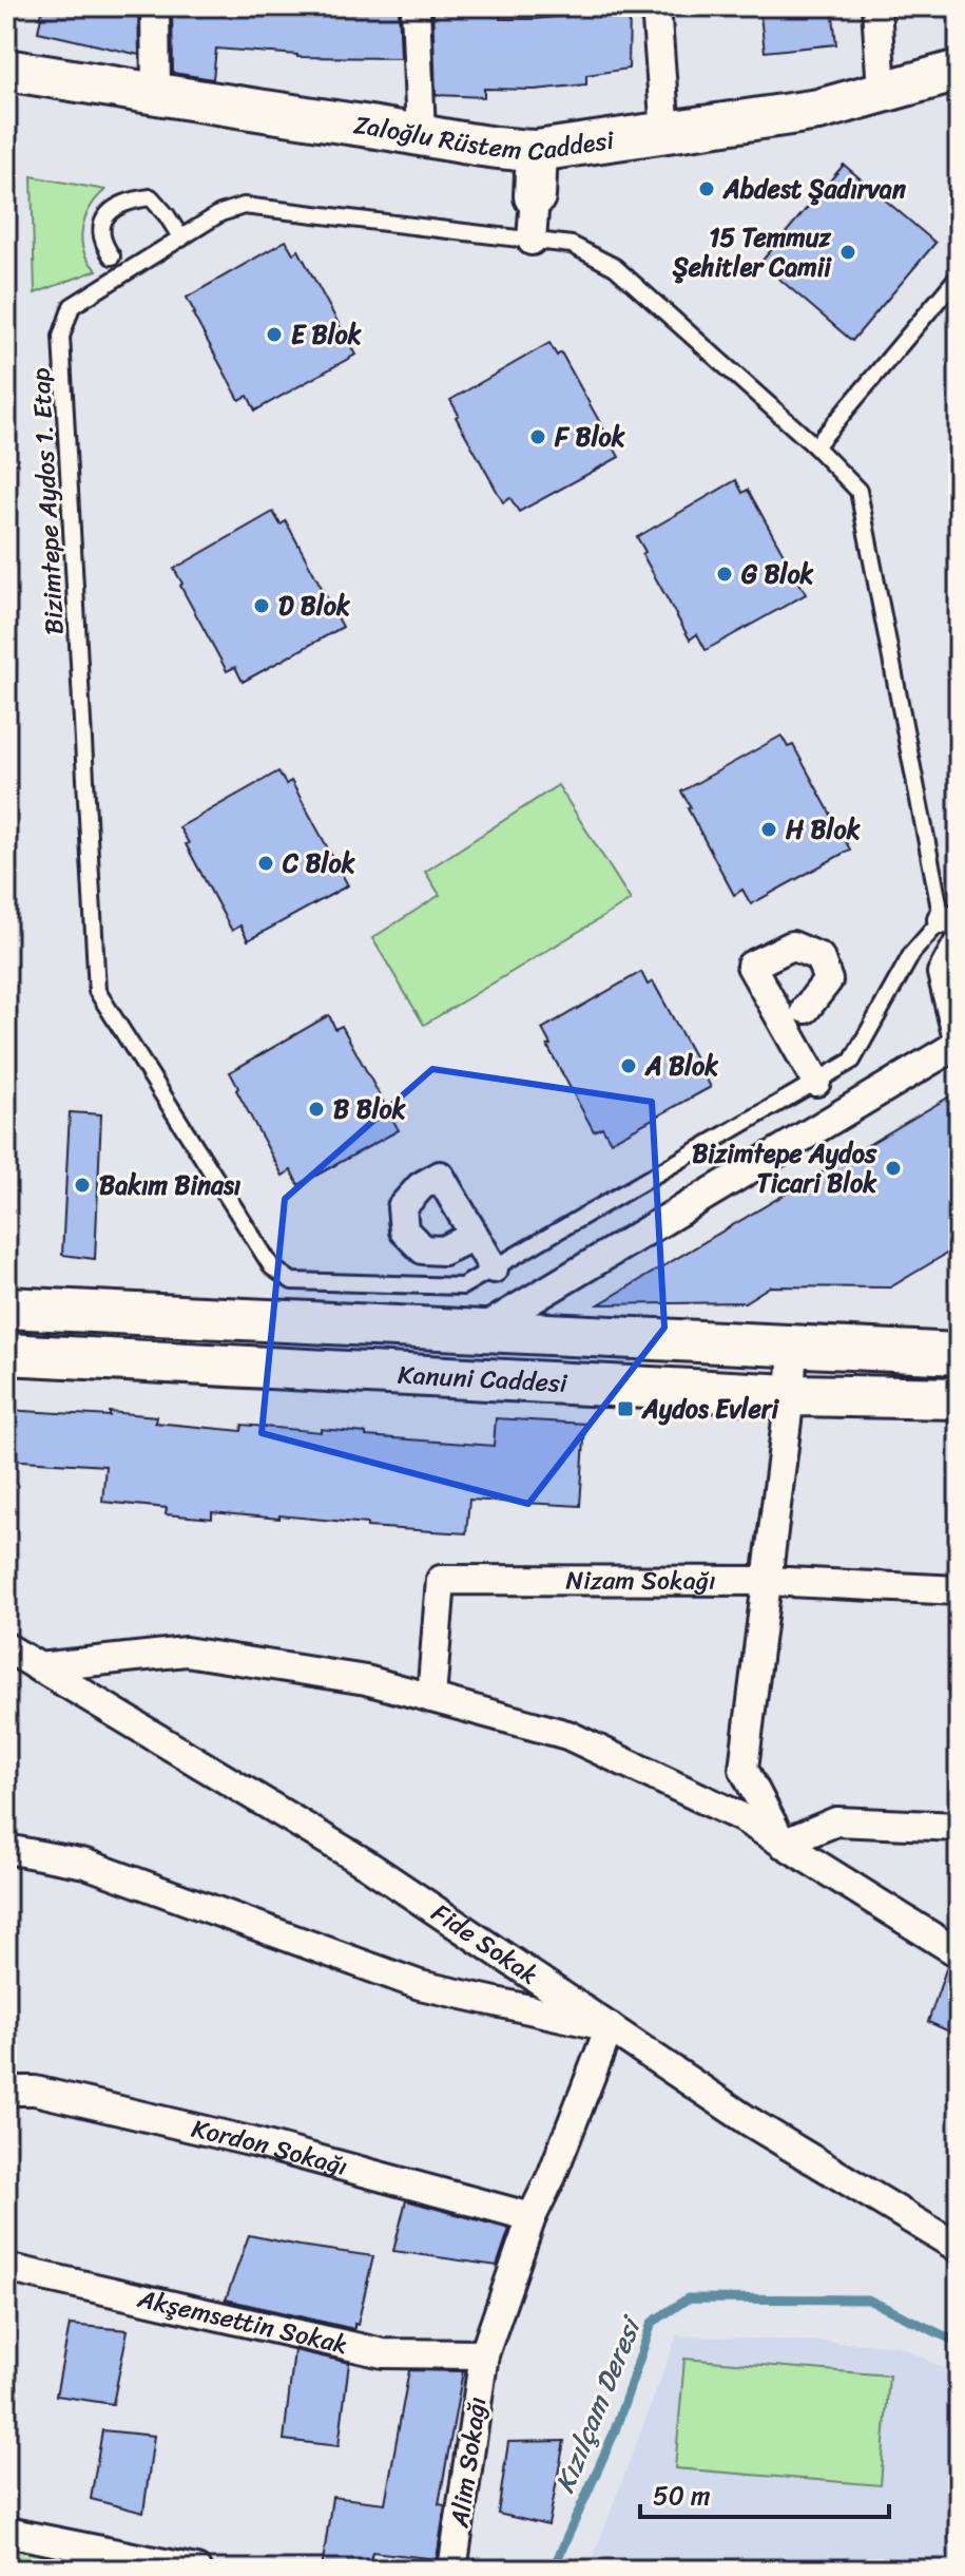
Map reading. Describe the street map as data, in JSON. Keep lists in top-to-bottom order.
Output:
{
  "streets": {
    "street": [
      "Zaloğlu Rüstem Caddesi",
      "Kanuni Caddesi",
      "Nizam Sokağı",
      "Fide Sokak",
      "Kordon Sokağı",
      "Akşemsettin Sokak",
      "Alim Sokağı"
    ],
    "lane": ["Bizimtepe Aydos 1. Etap"]
  },
  "crossings": [
    ["Fide Sokak", "Alim Sokağı"],
    ["Kordon Sokağı", "Alim Sokağı"],
    ["Akşemsettin Sokak", "Alim Sokağı"]
  ],
  "water": ["Kızılçam Deresi"],
  "places": {
    "other": [
      "Abdest Şadırvan",
      "15 Temmuz Şehitler Camii",
      "E Blok",
      "F Blok",
      "G Blok",
      "D Blok",
      "H Blok",
      "C Blok",
      "A Blok",
      "B Blok",
      "Bizimtepe Aydos Ticari Blok",
      "Bakım Binası"
    ],
    "transit": ["Aydos Evleri"]
  },
  "scale_bar": "50 m"
}
